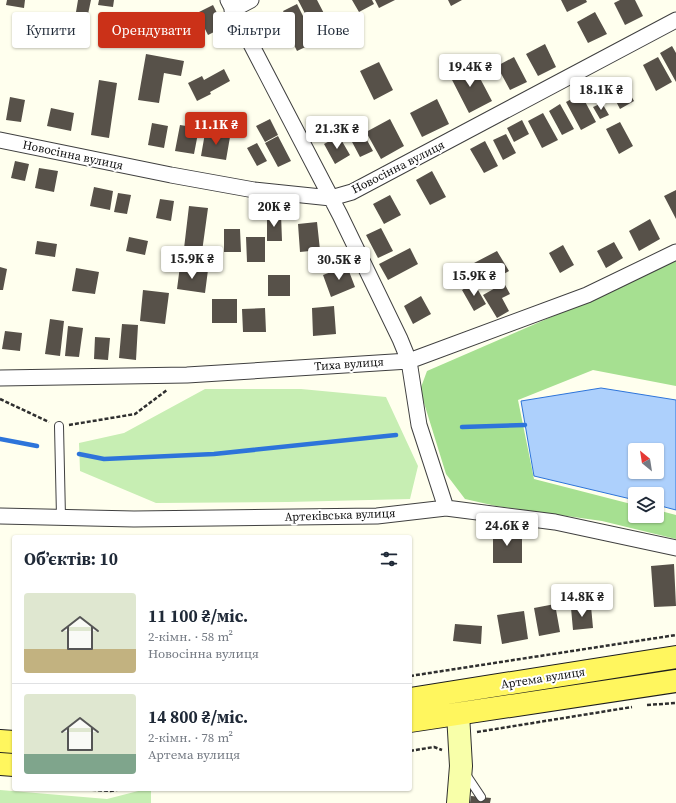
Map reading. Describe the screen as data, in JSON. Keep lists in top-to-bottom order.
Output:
{
  "streets": {
    "main road": ["Артема вулиця"],
    "street": ["Новосінна вулиця", "Тиха вулиця", "Артеківська вулиця"]
  },
  "north": "top left",
  "page": {
    "chip": [
      "Купити",
      "Орендувати",
      "Фільтри",
      "Нове"
    ],
    "price": [
      "19.4K ₴",
      "18.1K ₴",
      "11.1K ₴",
      "21.3K ₴",
      "20K ₴",
      "15.9K ₴",
      "30.5K ₴",
      "15.9K ₴",
      "24.6K ₴",
      "14.8K ₴"
    ],
    "heading": "Об’єктів: 10",
    "list": [
      {
        "name": "11 100 ₴/міс.",
        "note": "2-кімн. · 58 m² · Новосінна вулиця"
      },
      {
        "name": "14 800 ₴/міс.",
        "note": "2-кімн. · 78 m² · Артема вулиця"
      }
    ]
  }
}
